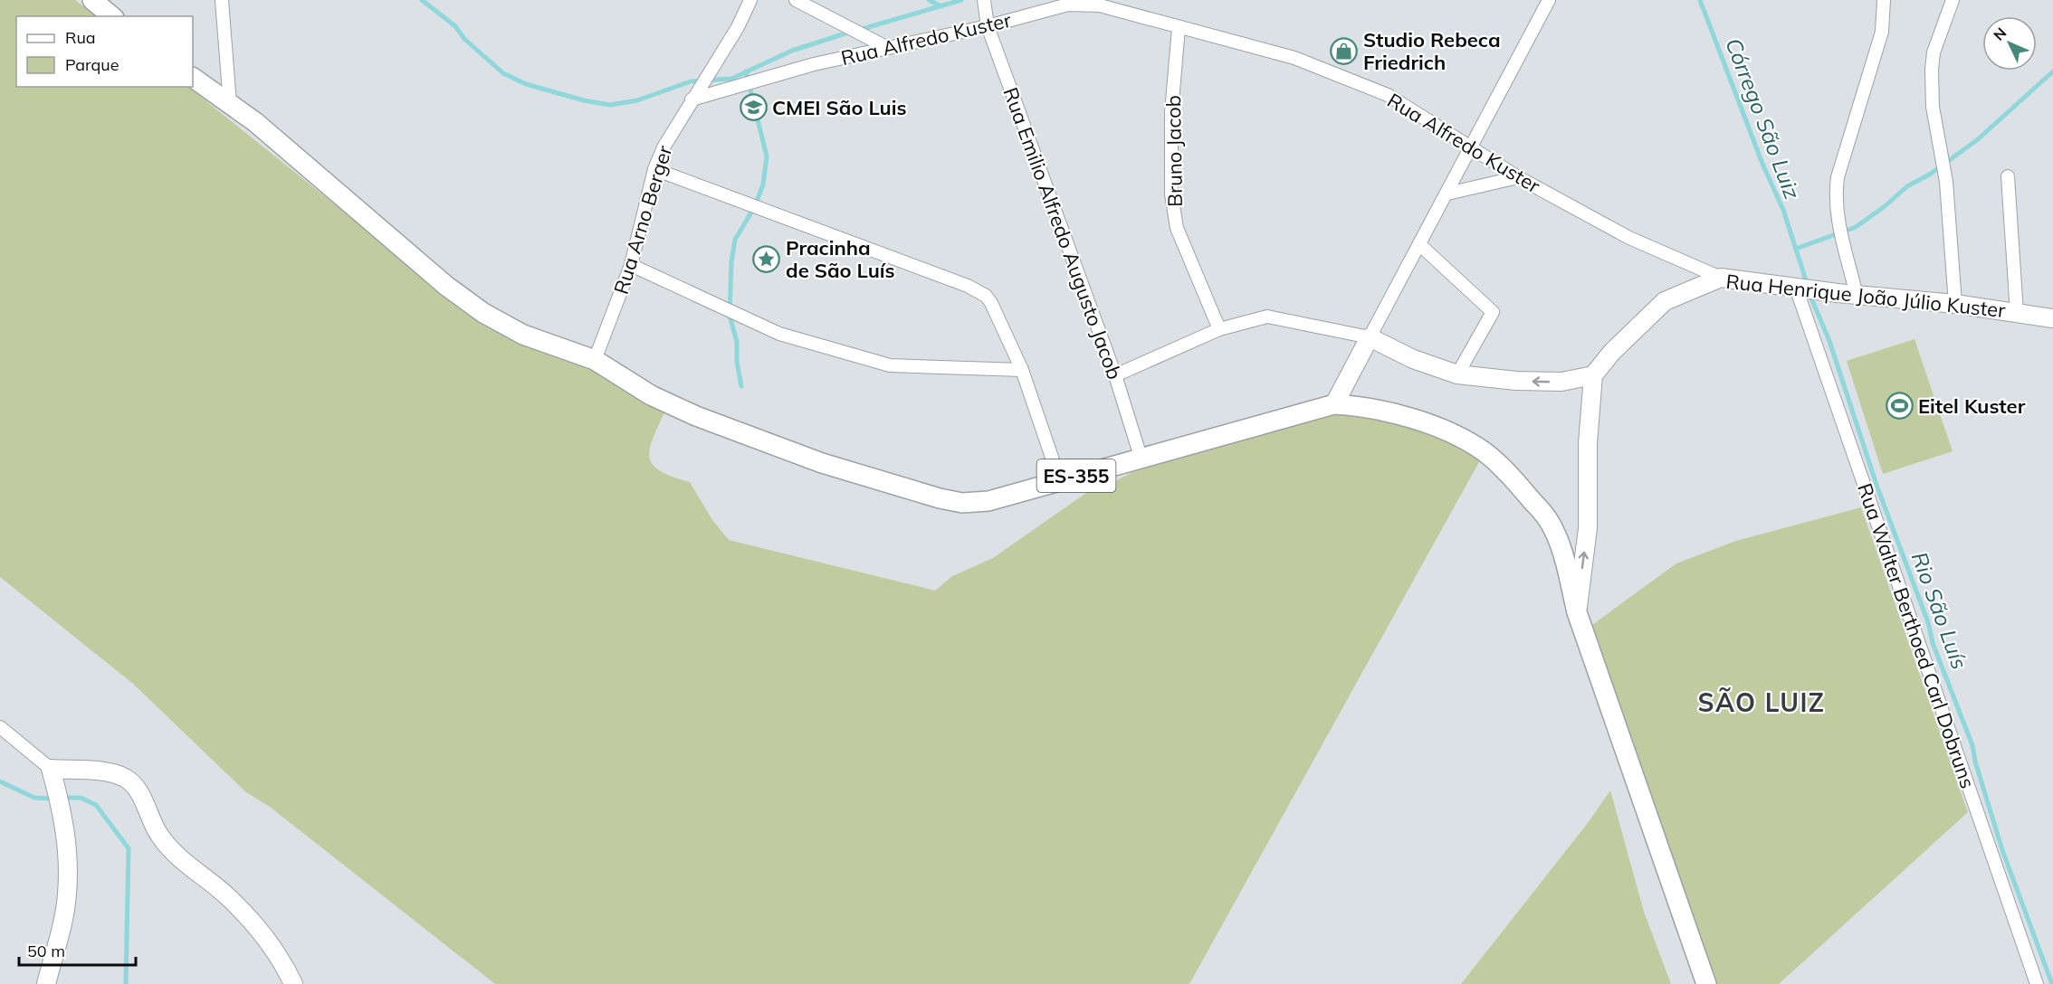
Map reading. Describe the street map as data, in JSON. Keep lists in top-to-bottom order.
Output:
{
  "streets": {
    "main road": ["ES-355"],
    "street": [
      "Rua Alfredo Kuster",
      "Bruno Jacob",
      "Rua Arno Berger",
      "Rua Emilio Alfredo Augusto Jacob",
      "Rua Henrique João Júlio Kuster",
      "Rua Walter Berthoed Carl Dobruns"
    ]
  },
  "crossings": [
    ["Rua Alfredo Kuster", "Bruno Jacob"],
    ["Rua Alfredo Kuster", "Rua Arno Berger"],
    ["Rua Alfredo Kuster", "Rua Emilio Alfredo Augusto Jacob"],
    ["Rua Alfredo Kuster", "Rua Henrique João Júlio Kuster"],
    ["Rua Arno Berger", "ES-355"],
    ["Rua Emilio Alfredo Augusto Jacob", "ES-355"],
    ["Rua Henrique João Júlio Kuster", "Rua Walter Berthoed Carl Dobruns"]
  ],
  "districts": ["SÃO LUIZ"],
  "water": ["Córrego São Luiz", "Rio São Luís"],
  "places": {
    "shop": ["Studio Rebeca Friedrich"],
    "school or university": ["CMEI São Luis"],
    "place": ["Pracinha de São Luís"],
    "sports": ["Eitel Kuster"]
  },
  "legend": ["Rua", "Parque"],
  "scale_bar": "50 m",
  "north": "top left"
}
